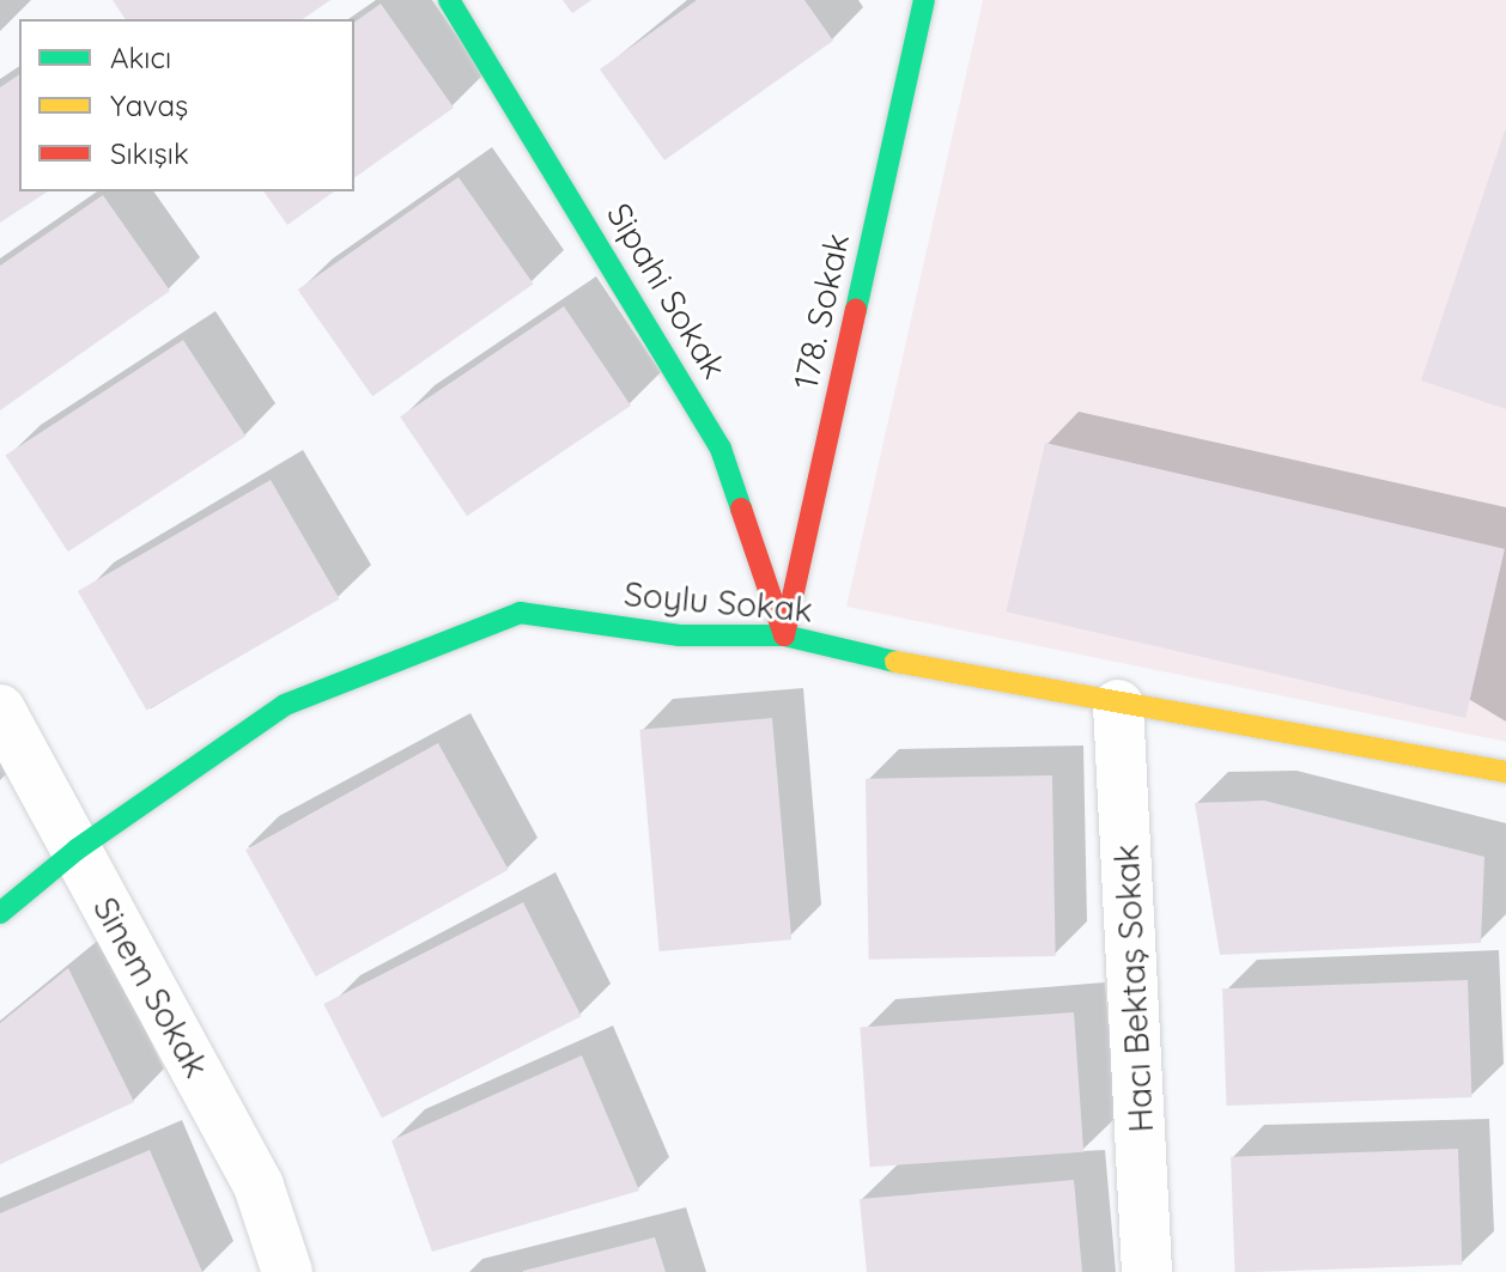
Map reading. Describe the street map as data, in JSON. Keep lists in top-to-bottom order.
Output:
{
  "streets": {
    "street": [
      "Sipahi Sokak",
      "178. Sokak",
      "Soylu Sokak",
      "Sinem Sokak",
      "Hacı Bektaş Sokak"
    ]
  },
  "crossings": [
    ["Sipahi Sokak", "178. Sokak"],
    ["Sipahi Sokak", "Soylu Sokak"],
    ["178. Sokak", "Soylu Sokak"],
    ["Soylu Sokak", "Sinem Sokak"],
    ["Soylu Sokak", "Hacı Bektaş Sokak"]
  ],
  "legend": ["Akıcı", "Yavaş", "Sıkışık"]
}
